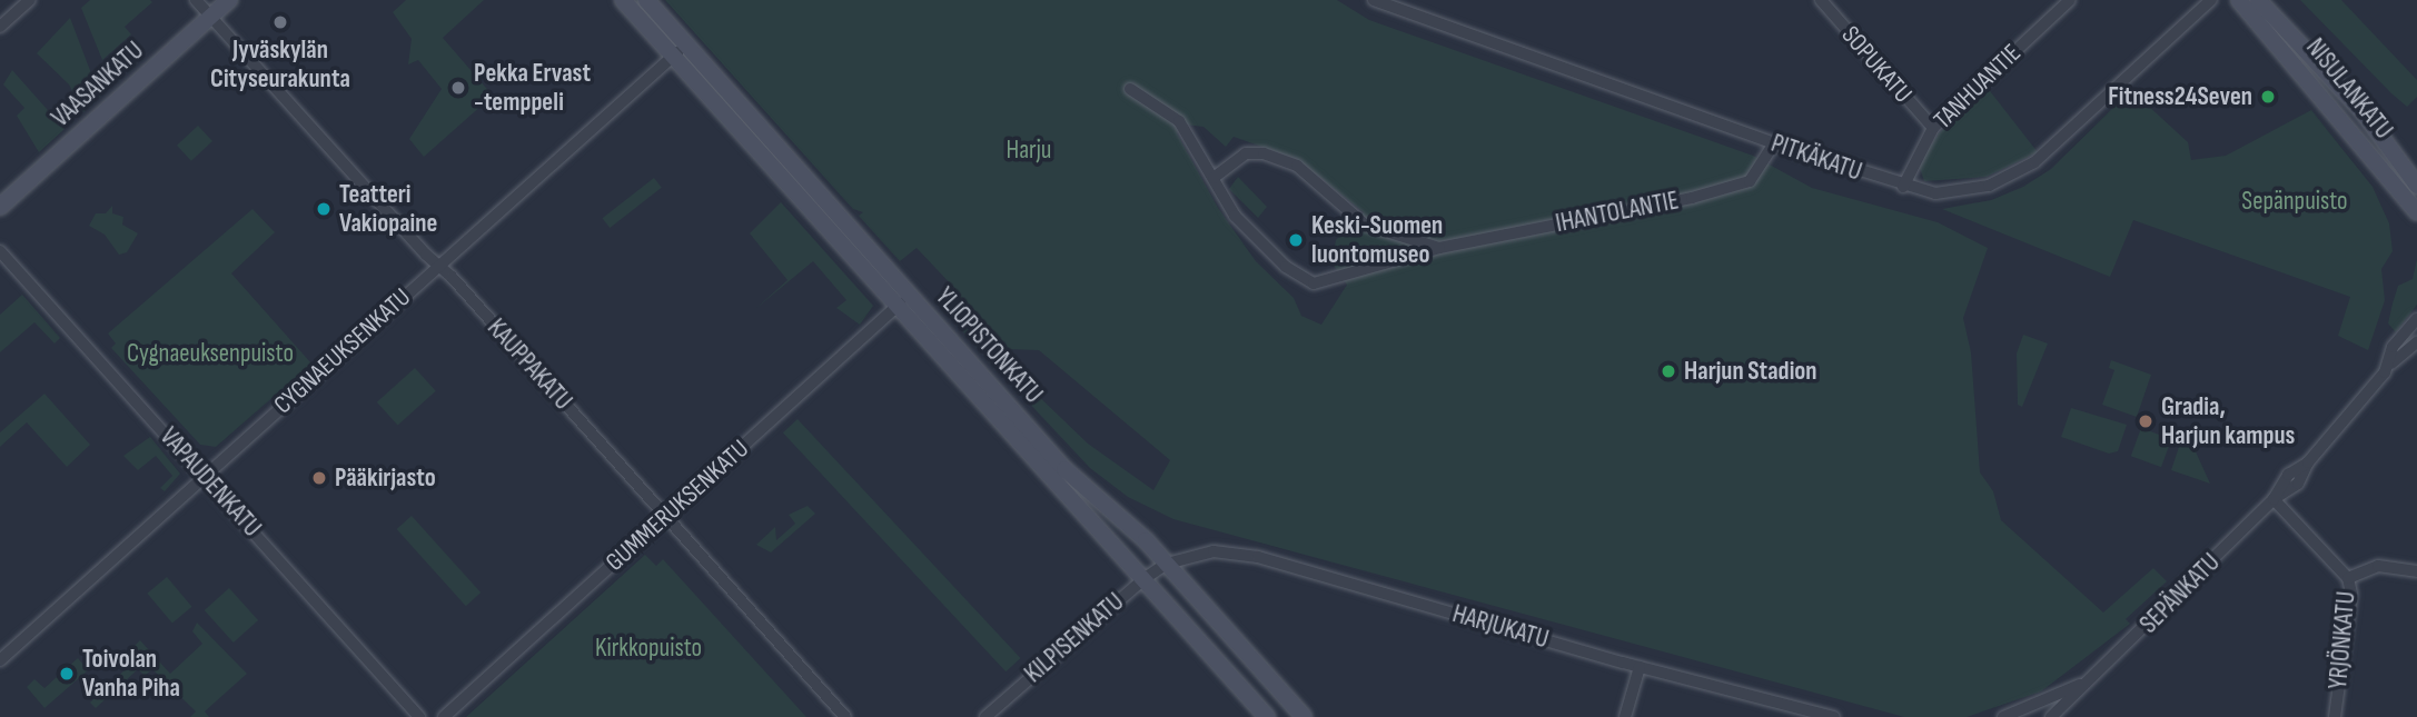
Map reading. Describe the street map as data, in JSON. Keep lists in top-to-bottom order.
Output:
{
  "streets": {
    "main road": ["VAASANKATU", "NISULANKATU", "YLIOPISTONKATU"],
    "street": [
      "SOPUKATU",
      "TANHUANTIE",
      "PITKÄKATU",
      "IHANTOLANTIE",
      "CYGNAEUKSENKATU",
      "KAUPPAKATU",
      "VAPAUDENKATU",
      "GUMMERUKSENKATU",
      "SEPÄNKATU",
      "HARJUKATU",
      "KILPISENKATU",
      "YRJÖNKATU"
    ]
  },
  "crossings": [
    ["SOPUKATU", "TANHUANTIE"],
    ["VAASANKATU", "KAUPPAKATU"],
    ["TANHUANTIE", "PITKÄKATU"],
    ["PITKÄKATU", "IHANTOLANTIE"],
    ["YLIOPISTONKATU", "CYGNAEUKSENKATU"],
    ["YLIOPISTONKATU", "GUMMERUKSENKATU"],
    ["YLIOPISTONKATU", "HARJUKATU"],
    ["YLIOPISTONKATU", "KILPISENKATU"],
    ["CYGNAEUKSENKATU", "KAUPPAKATU"],
    ["CYGNAEUKSENKATU", "VAPAUDENKATU"],
    ["KAUPPAKATU", "GUMMERUKSENKATU"],
    ["SEPÄNKATU", "YRJÖNKATU"],
    ["HARJUKATU", "KILPISENKATU"]
  ],
  "parks": [
    "Harju",
    "Sepänpuisto",
    "Cygnaeuksenpuisto",
    "Kirkkopuisto"
  ],
  "places": [
    "Jyväskylän Cityseurakunta",
    "Pekka Ervast -temppeli",
    "Fitness24Seven",
    "Teatteri Vakiopaine",
    "Keski-Suomen luontomuseo",
    "Harjun Stadion",
    "Gradia, Harjun kampus",
    "Pääkirjasto",
    "Toivolan Vanha Piha"
  ]
}
